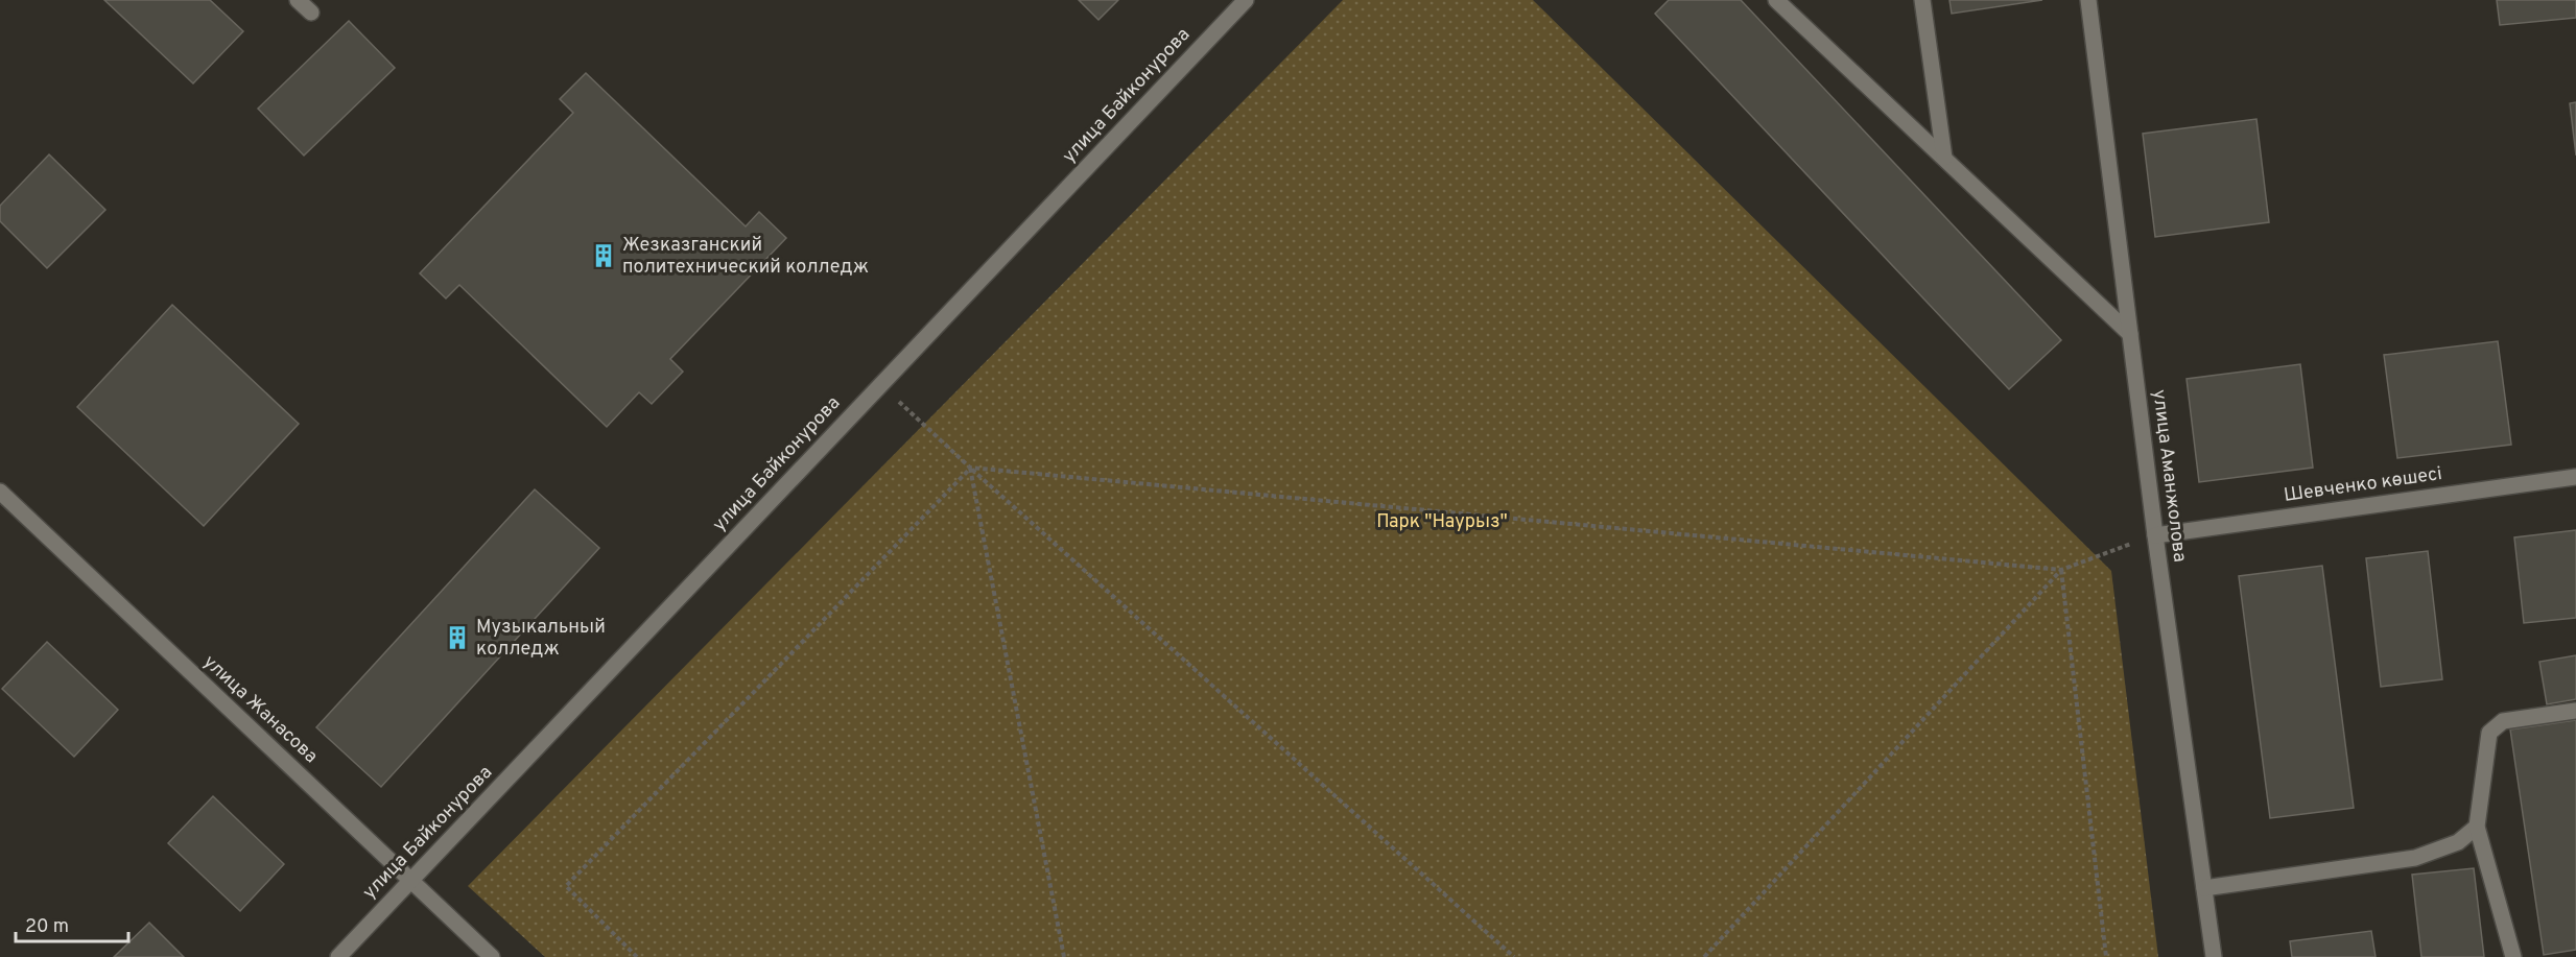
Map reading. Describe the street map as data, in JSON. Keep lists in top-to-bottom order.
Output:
{
  "streets": {
    "street": [
      "улица Байконурова",
      "улица Аманжолова",
      "Шевченко көшесі",
      "улица Жанасова"
    ]
  },
  "crossings": [
    ["улица Байконурова", "улица Жанасова"],
    ["улица Аманжолова", "Шевченко көшесі"]
  ],
  "parks": ["Парк \"Наурыз\""],
  "places": {
    "building": ["Жезказганский политехнический колледж", "Музыкальный колледж"]
  },
  "scale_bar": "20 m"
}
